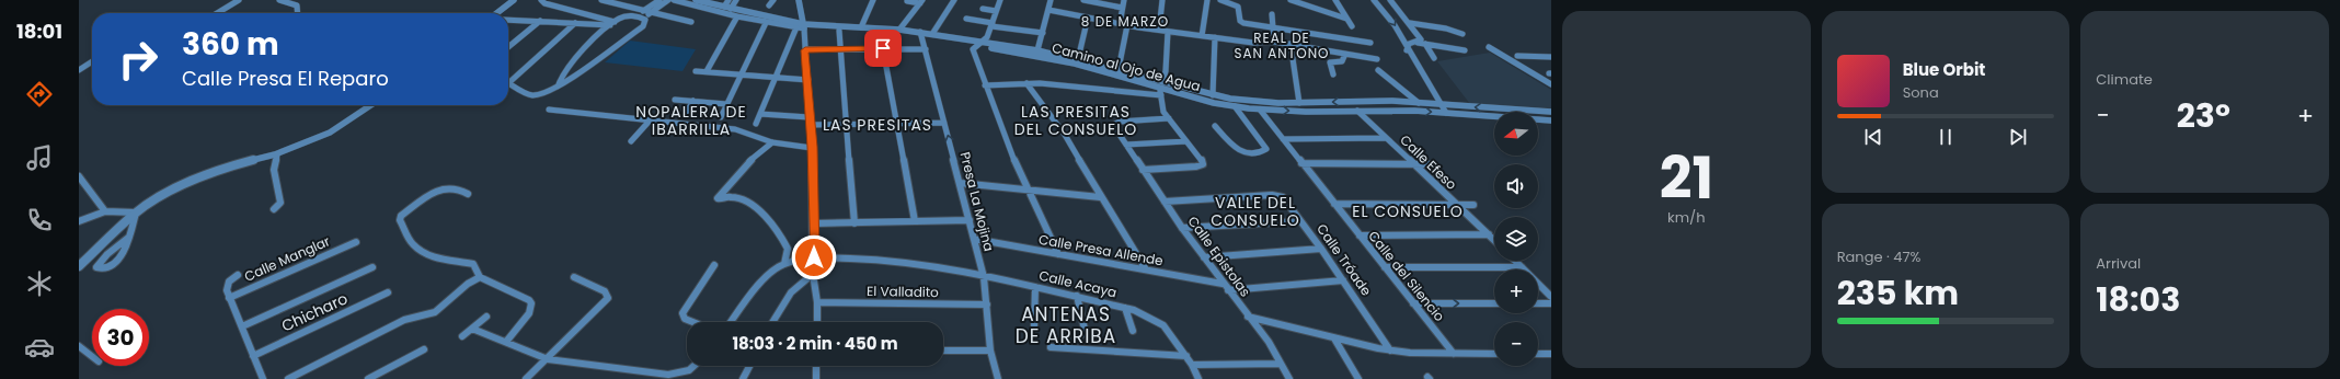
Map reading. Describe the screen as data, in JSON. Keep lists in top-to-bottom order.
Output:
{
  "streets": {
    "street": [
      "Camino al Ojo de Agua",
      "Calle Efeso",
      "Presa La Mojina",
      "Calle Presa Allende",
      "Calle Epistolas",
      "Calle Manglar",
      "Calle Tróade",
      "Calle del Silencio",
      "Calle Acaya",
      "El Valladito",
      "Chicharo"
    ]
  },
  "crossings": [
    ["Camino al Ojo de Agua", "Calle Efeso"],
    ["Camino al Ojo de Agua", "Presa La Mojina"],
    ["Camino al Ojo de Agua", "Calle del Silencio"],
    ["Presa La Mojina", "Calle Presa Allende"],
    ["Presa La Mojina", "Calle Acaya"],
    ["Presa La Mojina", "El Valladito"],
    ["Calle Presa Allende", "Calle Epistolas"],
    ["Calle Presa Allende", "Calle Tróade"],
    ["Calle Epistolas", "Calle Tróade"]
  ],
  "districts": [
    "8 DE MARZO",
    "REAL DE SAN ANTONO",
    "NOPALERA DE IBARRILLA",
    "LAS PRESITAS DEL CONSUELO",
    "LAS PRESITAS",
    "VALLE DEL CONSUELO",
    "EL CONSUELO",
    "ANTENAS DE ARRIBA"
  ],
  "north": "left",
  "page": {
    "tabs": "18:01",
    "tile": [
      ["21", "km/h"],
      "Climate",
      ["Range · 47%", "235 km"],
      ["Arrival", "18:03"]
    ],
    "turn": ["360 m", "Calle Presa El Reparo"],
    "song": ["Blue Orbit", "Sona"],
    "heat": ["−", "23°", "+"],
    "map_buttons": ["+", "−"],
    "limit": "30",
    "trip": "18:03 · 2 min · 450 m"
  }
}
